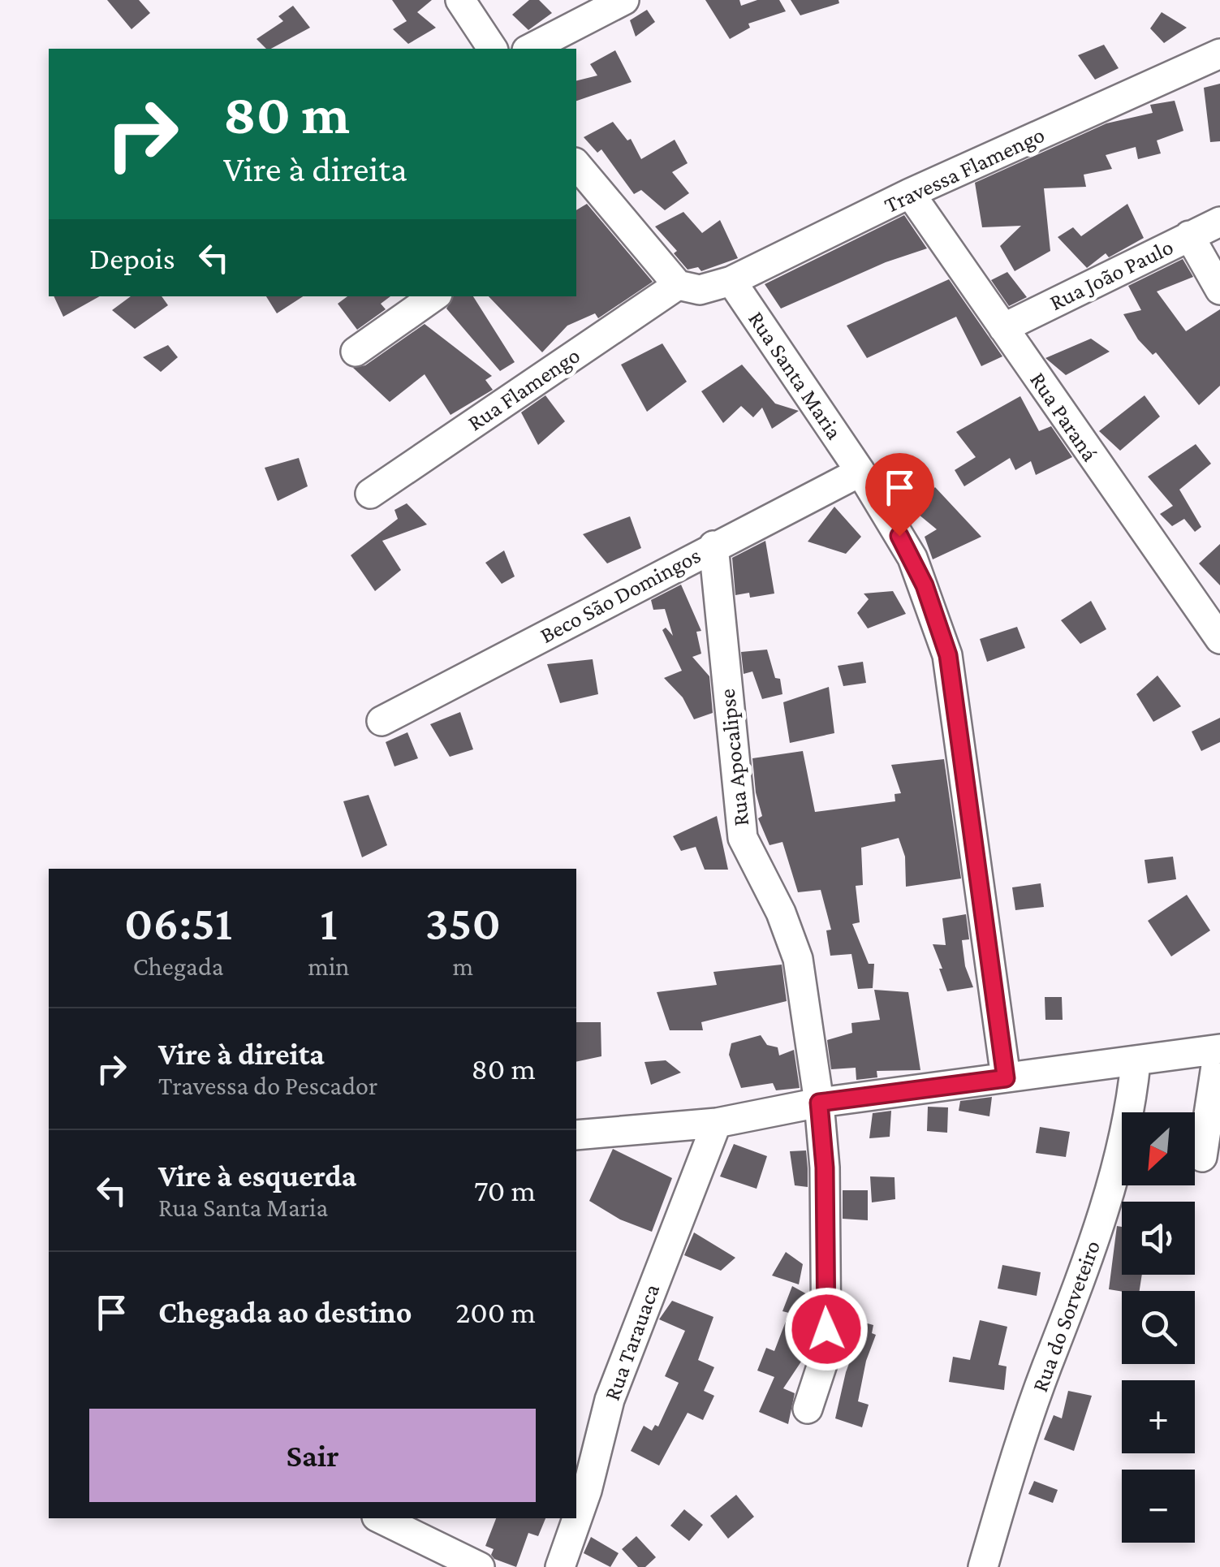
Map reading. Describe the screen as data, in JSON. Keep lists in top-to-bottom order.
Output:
{
  "streets": {
    "street": [
      "Travessa Flamengo",
      "Rua João Paulo",
      "Rua Santa Maria",
      "Rua Flamengo",
      "Rua Paraná",
      "Beco São Domingos",
      "Rua Apocalipse",
      "Rua do Sorveteiro",
      "Rua Tarauaca"
    ]
  },
  "crossings": [
    ["Travessa Flamengo", "Rua Santa Maria"],
    ["Travessa Flamengo", "Rua Paraná"],
    ["Rua João Paulo", "Rua Paraná"],
    ["Rua Santa Maria", "Beco São Domingos"],
    ["Beco São Domingos", "Rua Apocalipse"]
  ],
  "north": "bottom left",
  "page": {
    "turn": ["80 m", "Vire à direita"],
    "then": "Depois",
    "eta": [
      "06:51",
      "Chegada",
      "1",
      "min",
      "350",
      "m"
    ],
    "list": [
      {
        "name": "Vire à direita",
        "note": "Travessa do Pescador",
        "value": "80 m"
      },
      {
        "name": "Vire à esquerda",
        "note": "Rua Santa Maria",
        "value": "70 m"
      },
      {
        "name": "Chegada ao destino",
        "value": "200 m"
      }
    ],
    "map_buttons": ["+", "−"],
    "buttons": "Sair"
  }
}
